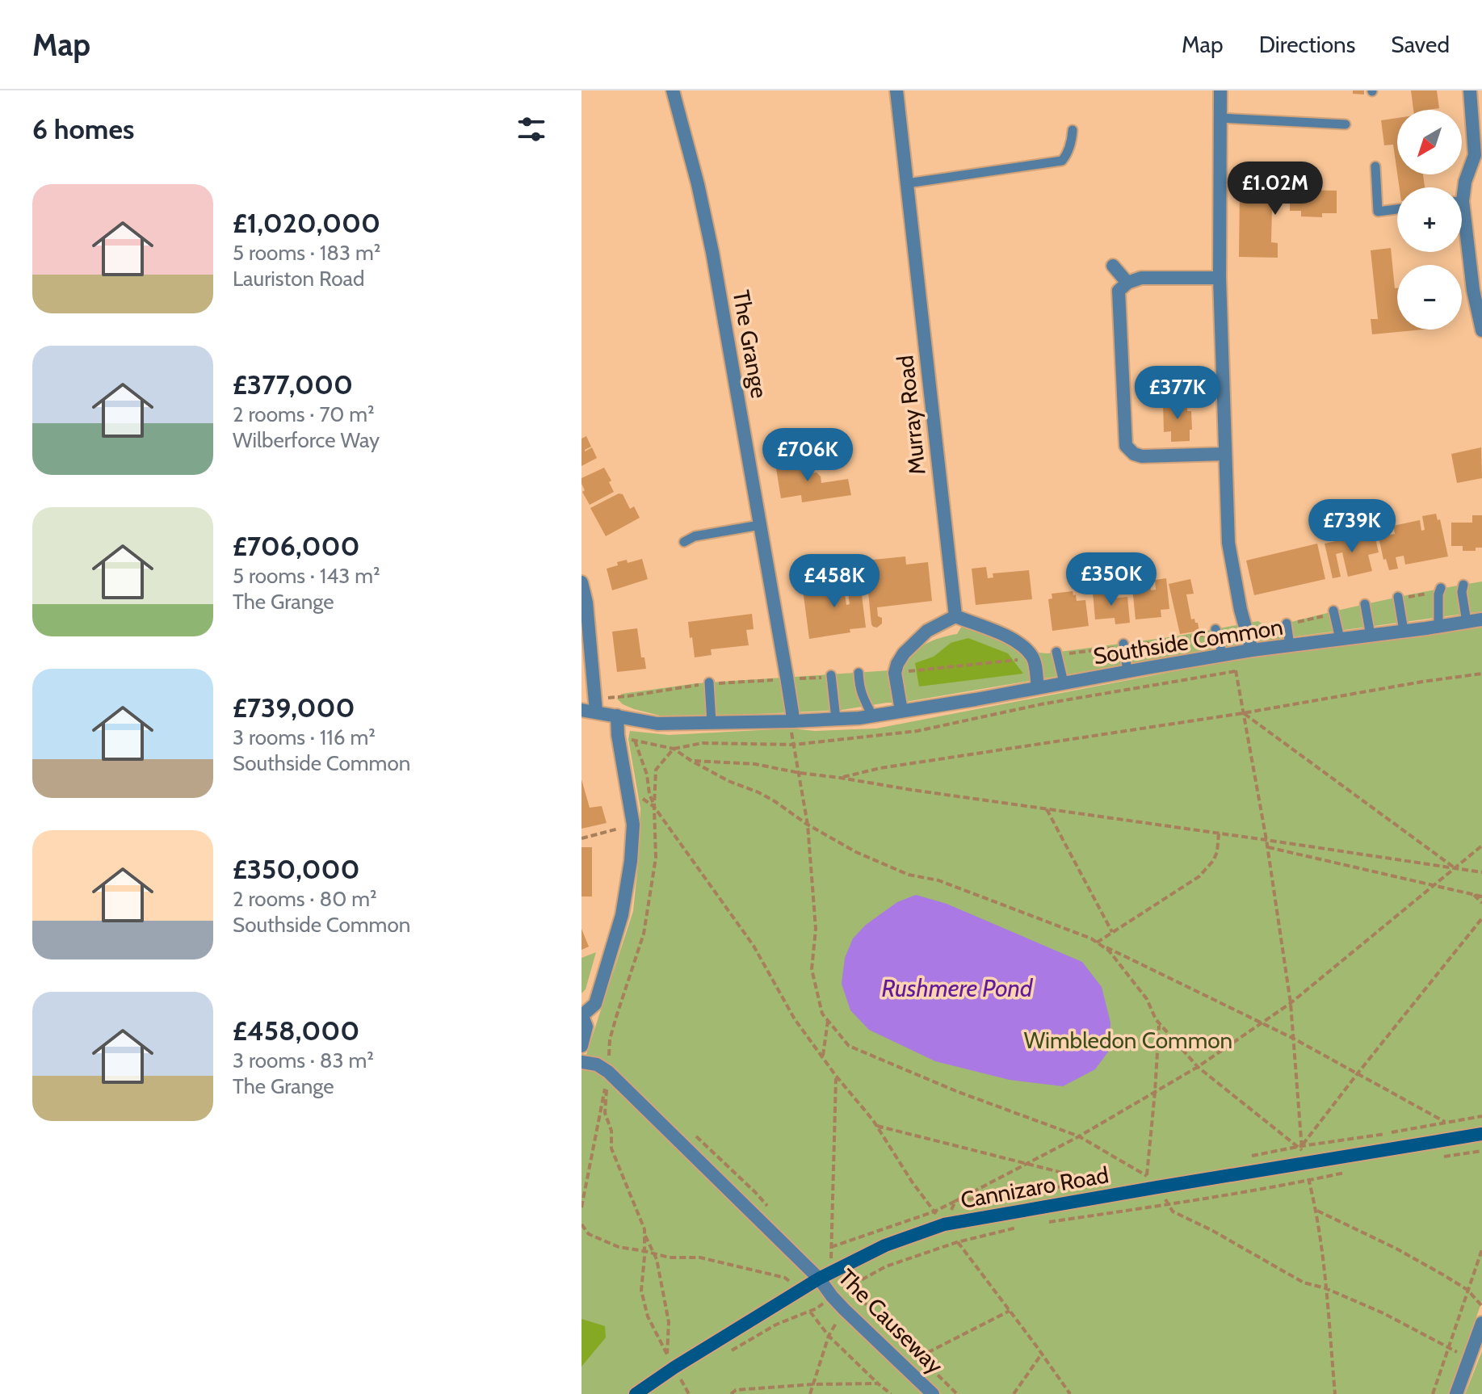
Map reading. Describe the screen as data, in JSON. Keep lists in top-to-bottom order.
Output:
{
  "streets": {
    "main road": ["Cannizaro Road"],
    "street": [
      "The Grange",
      "Murray Road",
      "Southside Common",
      "The Causeway"
    ]
  },
  "crossings": [
    ["The Grange", "Southside Common"],
    ["Cannizaro Road", "The Causeway"]
  ],
  "water": ["Rushmere Pond"],
  "parks": ["Wimbledon Common"],
  "north": "bottom left",
  "page": {
    "header": "Map",
    "nav": ["Map", "Directions", "Saved"],
    "heading": "6 homes",
    "map_buttons": ["+", "−"],
    "price": [
      "£1.02M",
      "£377K",
      "£706K",
      "£739K",
      "£350K",
      "£458K"
    ],
    "list": [
      {
        "name": "£1,020,000",
        "note": "5 rooms · 183 m² · Lauriston Road"
      },
      {
        "name": "£377,000",
        "note": "2 rooms · 70 m² · Wilberforce Way"
      },
      {
        "name": "£706,000",
        "note": "5 rooms · 143 m² · The Grange"
      },
      {
        "name": "£739,000",
        "note": "3 rooms · 116 m² · Southside Common"
      },
      {
        "name": "£350,000",
        "note": "2 rooms · 80 m² · Southside Common"
      },
      {
        "name": "£458,000",
        "note": "3 rooms · 83 m² · The Grange"
      }
    ]
  }
}
